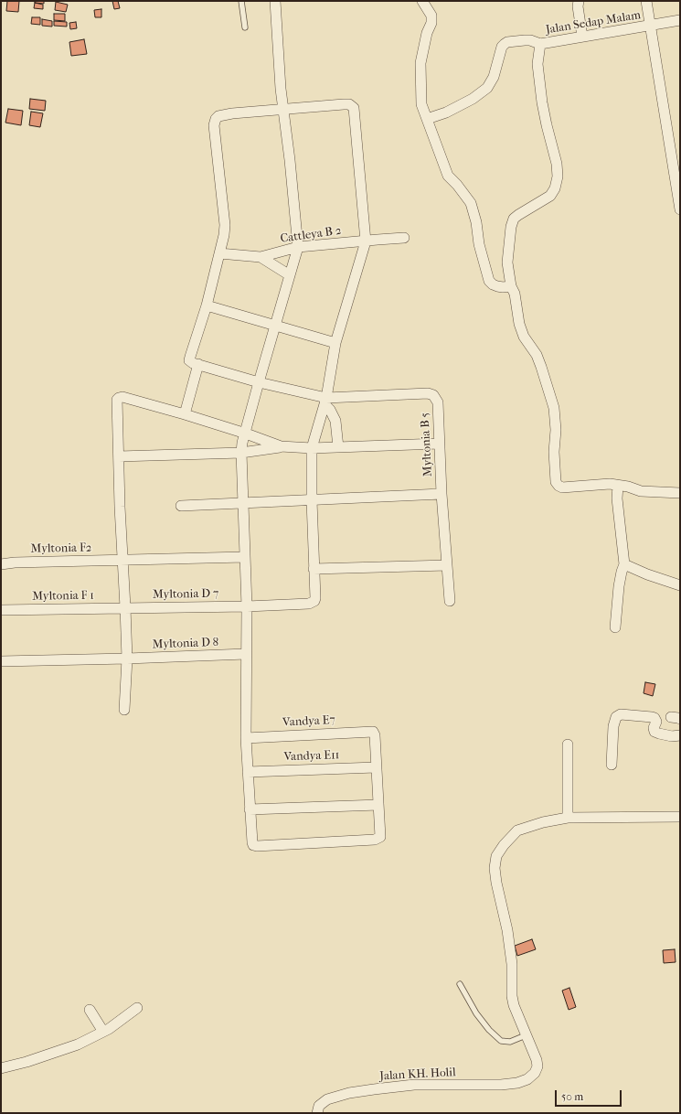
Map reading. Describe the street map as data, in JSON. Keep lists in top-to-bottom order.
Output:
{
  "streets": {
    "street": [
      "Jalan Sedap Malam",
      "Cattleya B 2",
      "Myltonia B 5",
      "Myltonia F2",
      "Myltonia D 7",
      "Myltonia F 1",
      "Myltonia D 8",
      "Vandya E7",
      "Vandya E11",
      "Jalan KH. Holil"
    ]
  },
  "crossings": [
    ["Myltonia D 7", "Myltonia F 1"],
    ["Vandya E7", "Vandya E11"]
  ],
  "scale_bar": "50 m"
}
